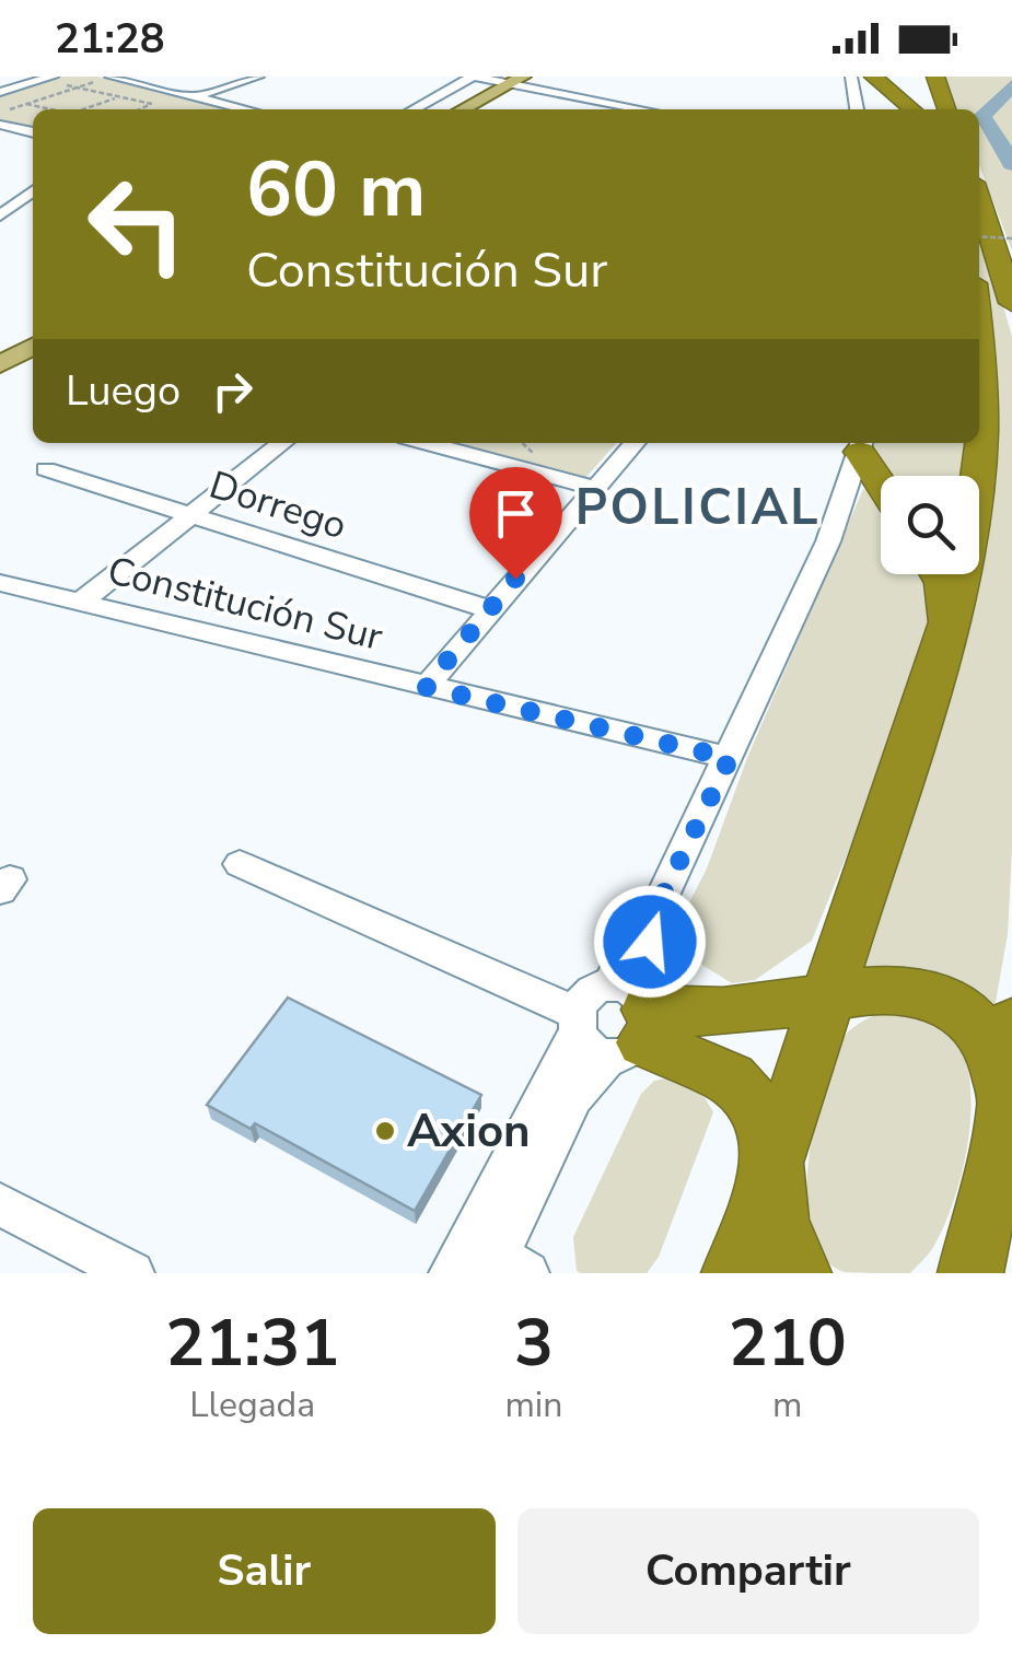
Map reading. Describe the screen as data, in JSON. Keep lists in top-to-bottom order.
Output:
{
  "streets": {
    "street": ["Dorrego", "Constitución Sur"]
  },
  "districts": ["POLICIAL"],
  "places": ["Axion"],
  "page": {
    "status": "21:28",
    "turn": ["60 m", "Constitución Sur"],
    "then": "Luego",
    "eta": [
      "21:31",
      "Llegada",
      "3",
      "min",
      "210",
      "m"
    ],
    "buttons": ["Salir", "Compartir"]
  }
}
